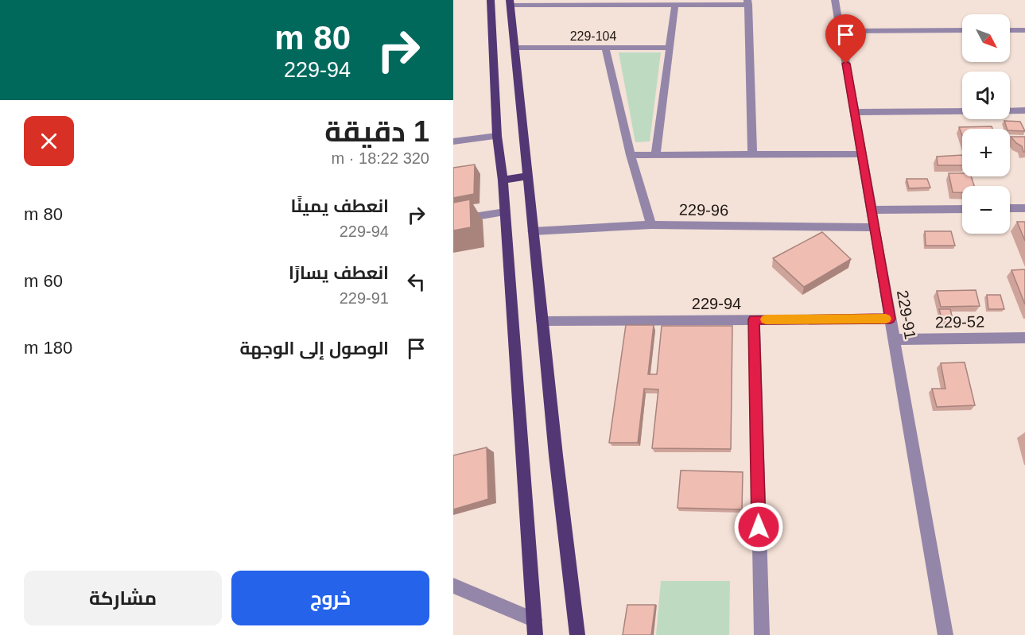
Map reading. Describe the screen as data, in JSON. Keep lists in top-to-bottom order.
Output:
{
  "streets": {
    "street": [
      "229-104",
      "229-96",
      "229-94",
      "229-91",
      "229-52"
    ]
  },
  "crossings": [
    ["229-96", "229-91"],
    ["229-94", "229-91"],
    ["229-91", "229-52"]
  ],
  "north": "bottom right",
  "page": {
    "turn": ["80 m", "229-94"],
    "map_buttons": ["+", "−"],
    "heading": ["1 دقيقة", "320 m · 18:22"],
    "list": [
      {
        "name": "انعطف يمينًا",
        "note": "229-94",
        "value": "80 m"
      },
      {
        "name": "انعطف يسارًا",
        "note": "229-91",
        "value": "60 m"
      },
      {
        "name": "الوصول إلى الوجهة",
        "value": "180 m"
      }
    ],
    "buttons": ["خروج", "مشاركة"]
  }
}
